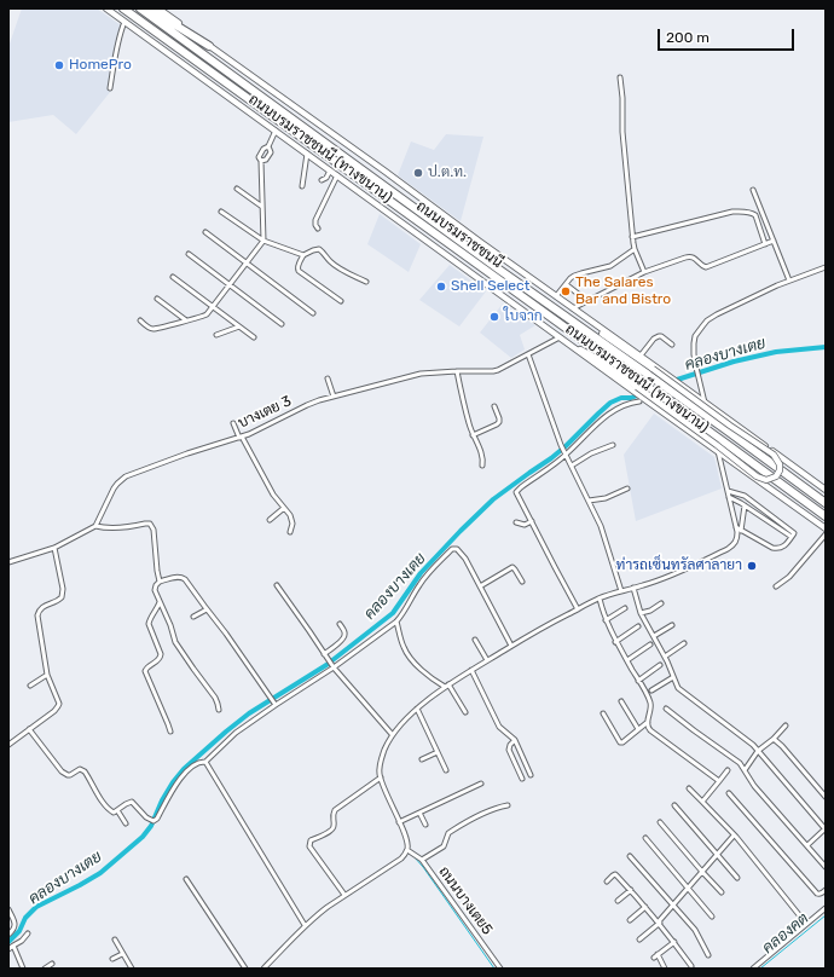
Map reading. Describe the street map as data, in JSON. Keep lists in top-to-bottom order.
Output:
{
  "streets": {
    "highway": ["ถนนบรมราชชนนี"],
    "main road": ["ถนนบรมราชชนนี (ทางขนาน)"],
    "street": ["บางเตย 3", "ถนนบางเตย5"]
  },
  "crossings": [
    ["ถนนบรมราชชนนี (ทางขนาน)", "ถนนบรมราชชนนี"],
    ["ถนนบรมราชชนนี (ทางขนาน)", "บางเตย 3"]
  ],
  "water": ["คลองบางเตย", "คลองคต"],
  "places": [
    "HomePro",
    "ป.ต.ท.",
    "Shell Select",
    "The Salares Bar and Bistro",
    "ใบจาก",
    "ท่ารถเซ็นทรัลศาลายา"
  ],
  "scale_bar": "200 m"
}
